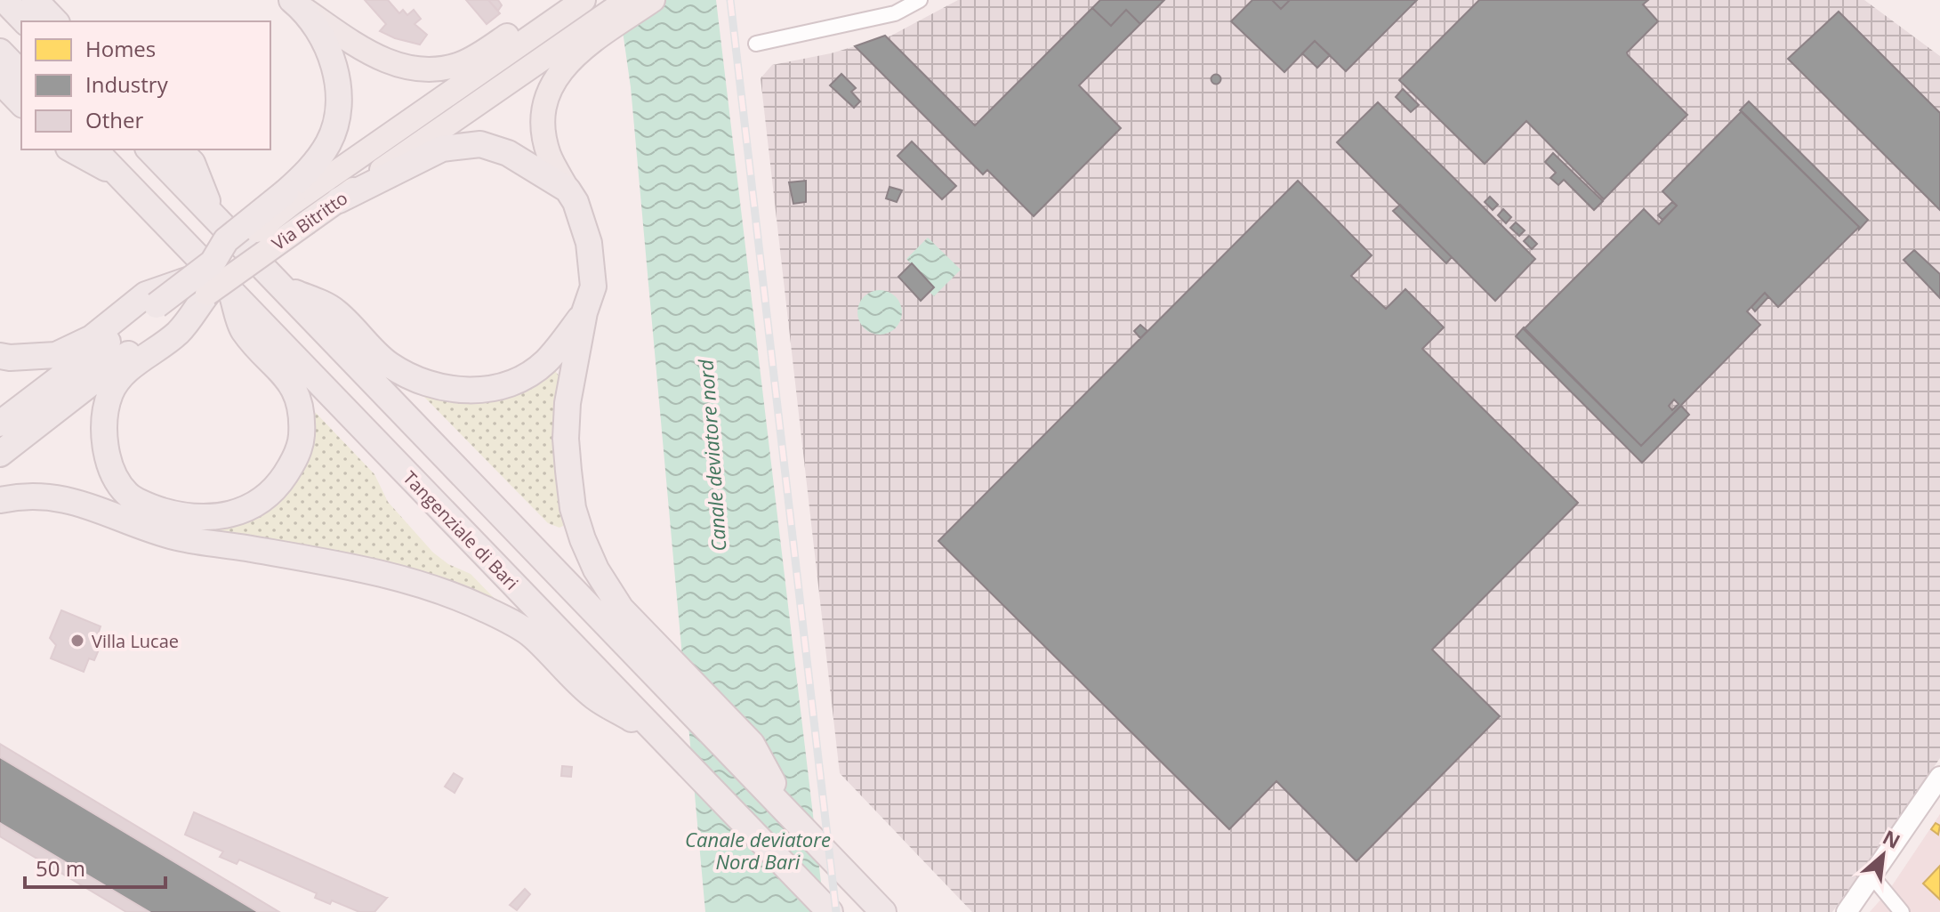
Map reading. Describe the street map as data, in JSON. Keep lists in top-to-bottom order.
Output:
{
  "streets": {
    "highway": ["Via Bitritto", "Tangenziale di Bari"]
  },
  "crossings": [
    ["Via Bitritto", "Tangenziale di Bari"]
  ],
  "water": ["Canale deviatore nord", "Canale deviatore Nord Bari"],
  "places": ["Villa Lucae"],
  "legend": ["Homes", "Industry", "Other"],
  "scale_bar": "50 m",
  "north": "top right"
}
